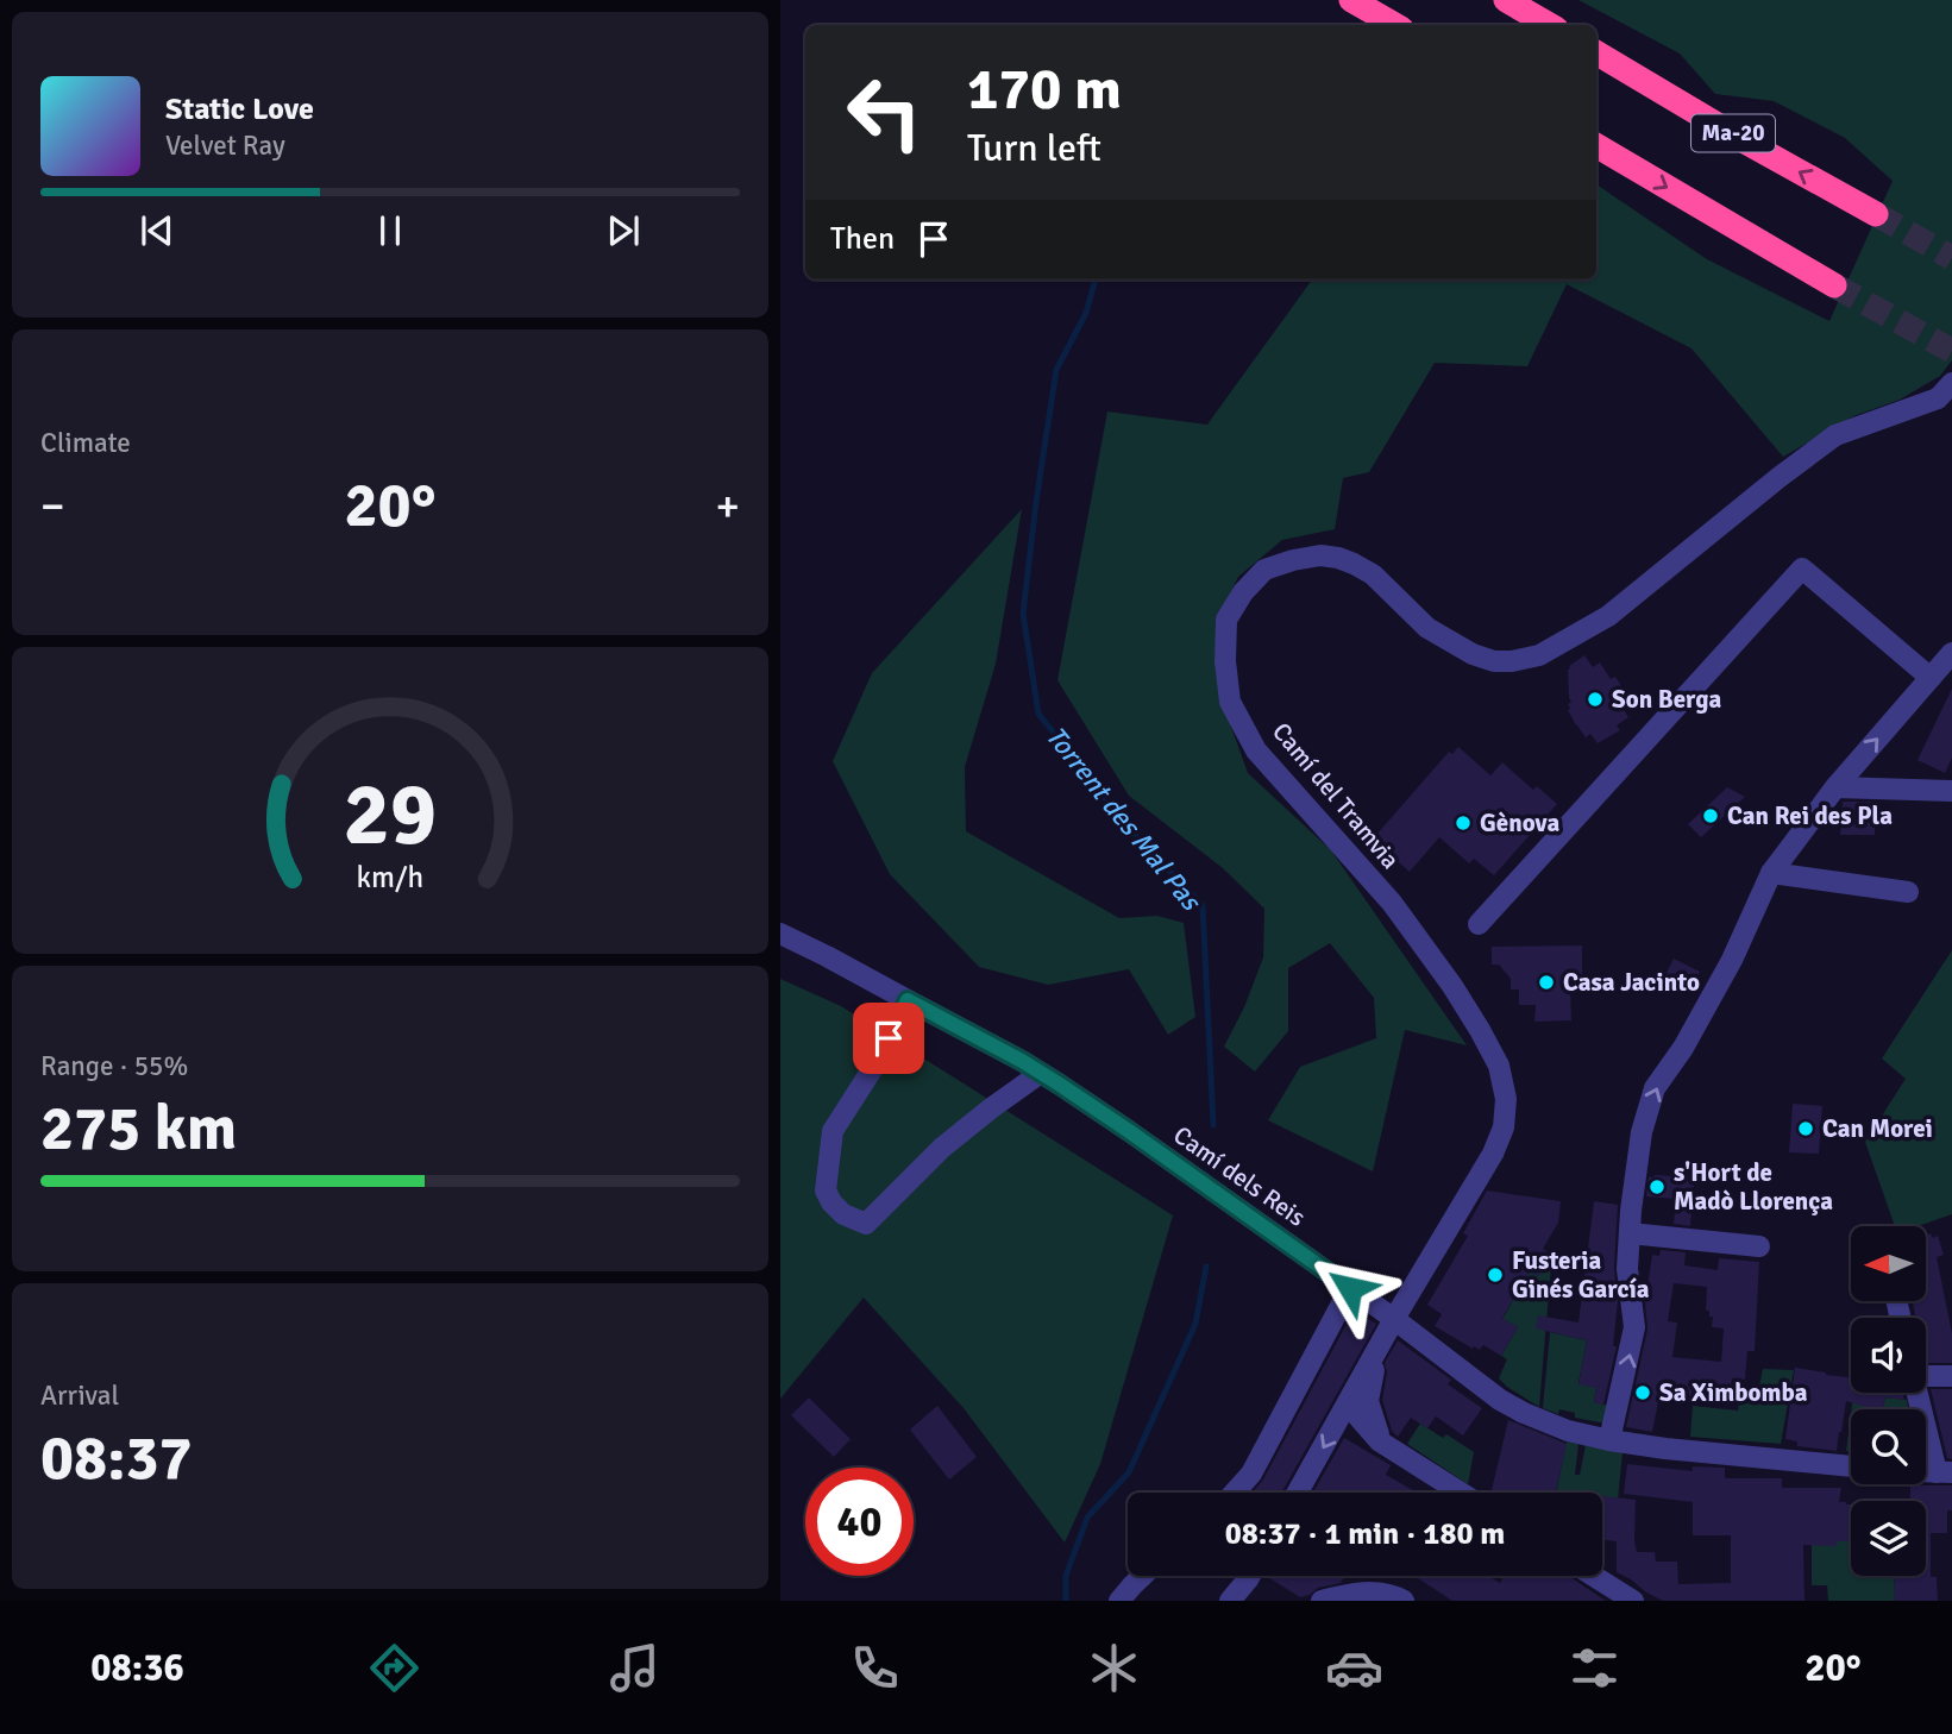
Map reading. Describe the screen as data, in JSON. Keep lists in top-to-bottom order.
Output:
{
  "streets": {
    "highway": ["Ma-20"],
    "street": ["Camí del Tramvia", "Camí dels Reis"]
  },
  "crossings": [
    ["Camí del Tramvia", "Camí dels Reis"]
  ],
  "water": ["Torrent des Mal Pas"],
  "places": [
    "Son Berga",
    "Can Rei des Pla",
    "Gènova",
    "Casa Jacinto",
    "Can Morei",
    "s'Hort de Madò Llorença",
    "Fusteria Ginés García",
    "Sa Ximbomba"
  ],
  "north": "left",
  "page": {
    "turn": ["170 m", "Turn left"],
    "song": ["Static Love", "Velvet Ray"],
    "then": "Then",
    "tile": [
      "Climate",
      ["Range · 55%", "275 km"],
      ["Arrival", "08:37"]
    ],
    "heat": ["−", "20°", "+"],
    "limit": "40",
    "trip": "08:37 · 1 min · 180 m",
    "tabs": ["08:36", "20°"],
    "gauge": ["29", "km/h"]
  }
}
